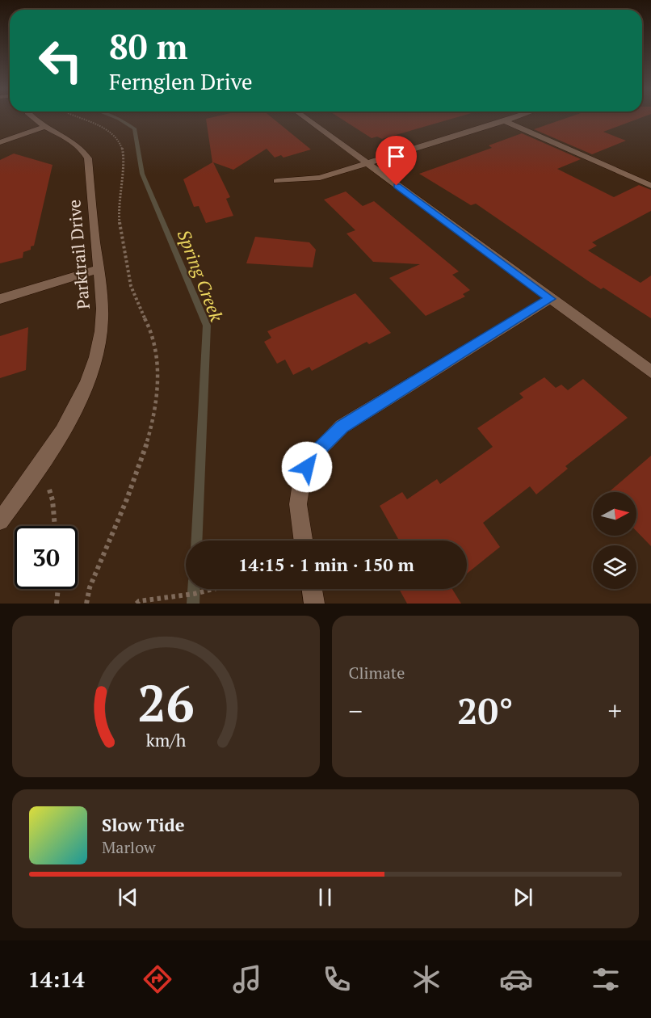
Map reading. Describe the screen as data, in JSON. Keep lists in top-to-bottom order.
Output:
{
  "streets": {
    "street": ["Parktrail Drive"]
  },
  "water": ["Spring Creek"],
  "north": "right",
  "page": {
    "turn": ["80 m", "Fernglen Drive"],
    "limit": "30",
    "trip": "14:15 · 1 min · 150 m",
    "tile": "Climate",
    "heat": ["−", "20°", "+"],
    "song": ["Slow Tide", "Marlow"],
    "tabs": "14:14",
    "gauge": ["26", "km/h"]
  }
}
